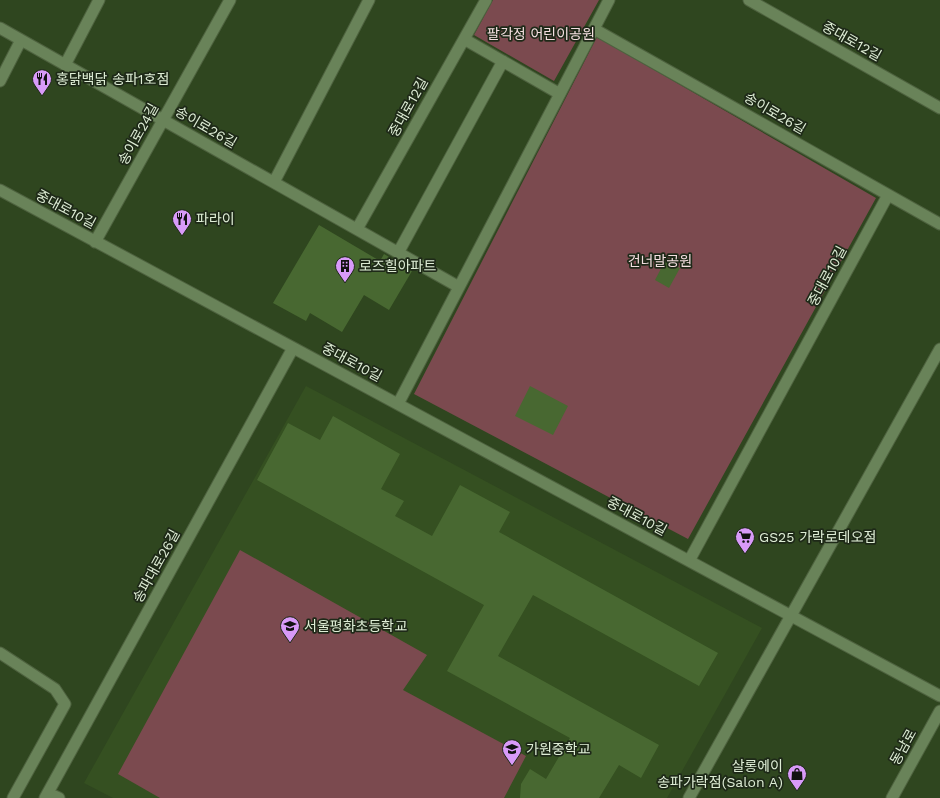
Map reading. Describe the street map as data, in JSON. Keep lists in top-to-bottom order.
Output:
{
  "streets": {
    "street": [
      "중대로12길",
      "송이로26길",
      "송이로24길",
      "중대로10길",
      "송파대로26길",
      "동남로"
    ]
  },
  "crossings": [
    ["중대로12길", "송이로26길"],
    ["송이로26길", "송이로24길"],
    ["송이로26길", "중대로10길"],
    ["송이로24길", "중대로10길"],
    ["중대로10길", "송파대로26길"]
  ],
  "parks": ["팔각정 어린이공원", "건너말공원"],
  "places": {
    "restaurant": ["홍닭백닭 송파1호점", "파라이"],
    "building": ["로즈힐아파트"],
    "supermarket": ["GS25 가락로데오점"],
    "school or university": ["서울평화초등학교", "가원중학교"],
    "shop": ["살롱에이 송파가락점(Salon A)"]
  }
}
